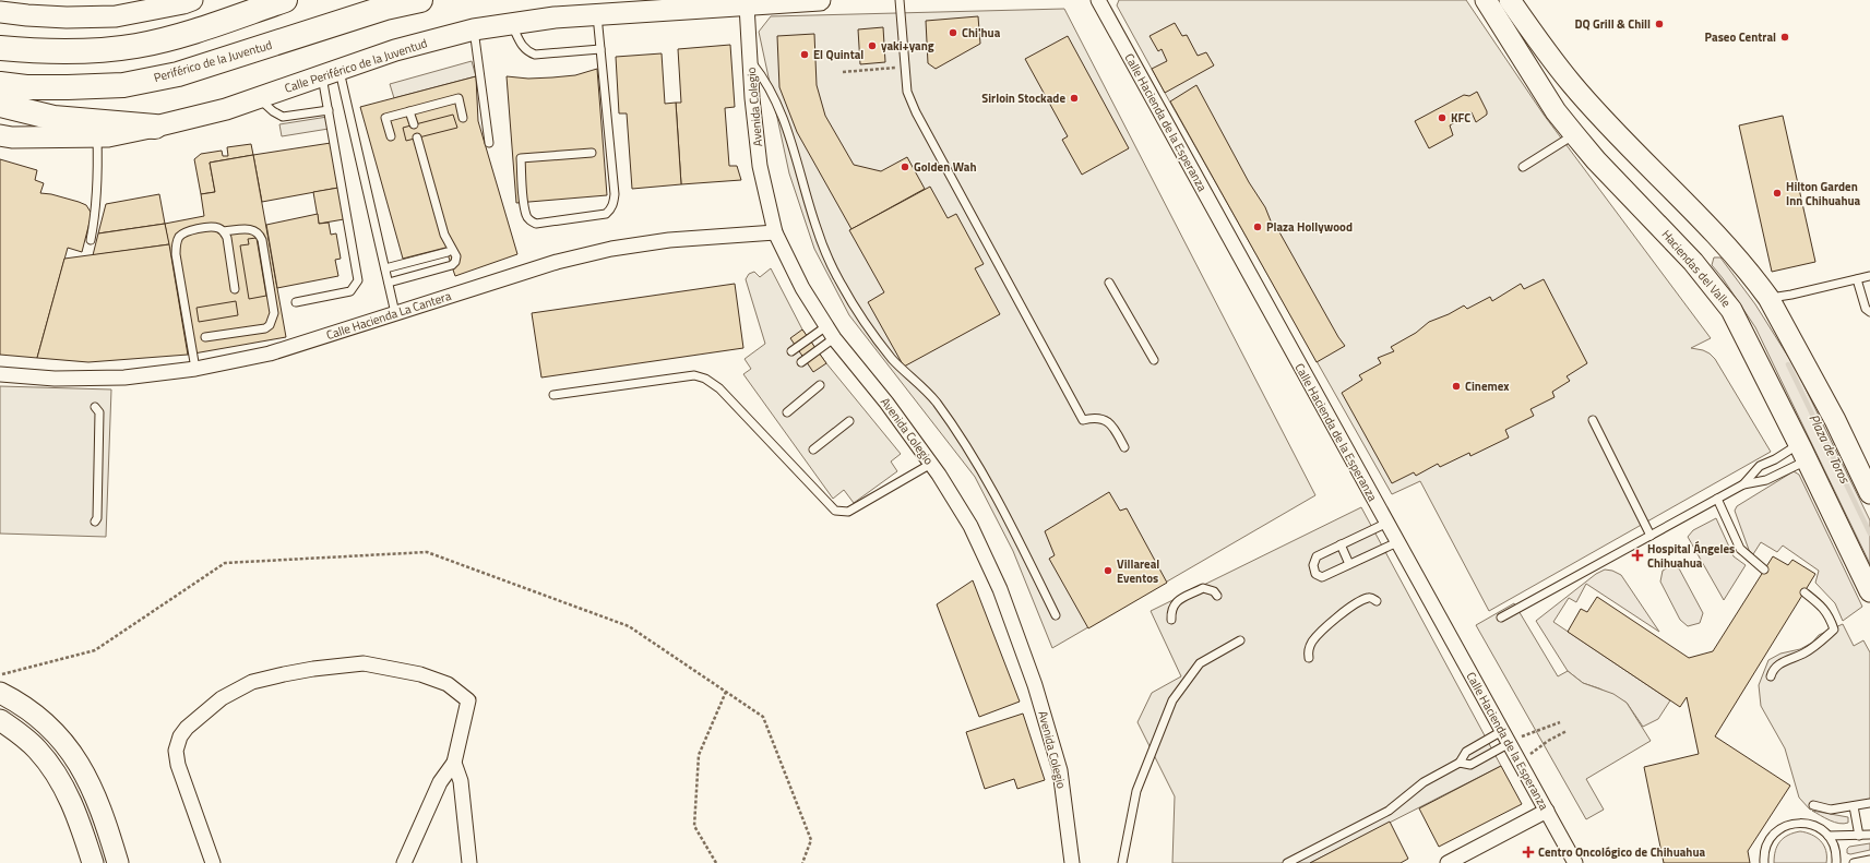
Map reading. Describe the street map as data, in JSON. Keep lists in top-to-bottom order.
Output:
{
  "streets": {
    "highway": ["Periférico de la Juventud"],
    "main road": ["Calle Periférico de la Juventud", "Haciendas del Valle"],
    "street": ["Avenida Colegio", "Calle Hacienda de la Esperanza", "Calle Hacienda La Cantera"]
  },
  "crossings": [
    ["Calle Periférico de la Juventud", "Avenida Colegio"],
    ["Avenida Colegio", "Calle Hacienda La Cantera"]
  ],
  "water": ["Plaza de Toros"],
  "places": {
    "other": [
      "DQ Grill & Chill",
      "Chi'hua",
      "Paseo Central",
      "yaki+yang",
      "El Quintal",
      "Sirloin Stockade",
      "KFC",
      "Golden Wah",
      "Hilton Garden Inn Chihuahua",
      "Plaza Hollywood",
      "Cinemex",
      "Villareal Eventos"
    ],
    "health": ["Hospital Ángeles Chihuahua", "Centro Oncológico de Chihuahua"]
  }
}
